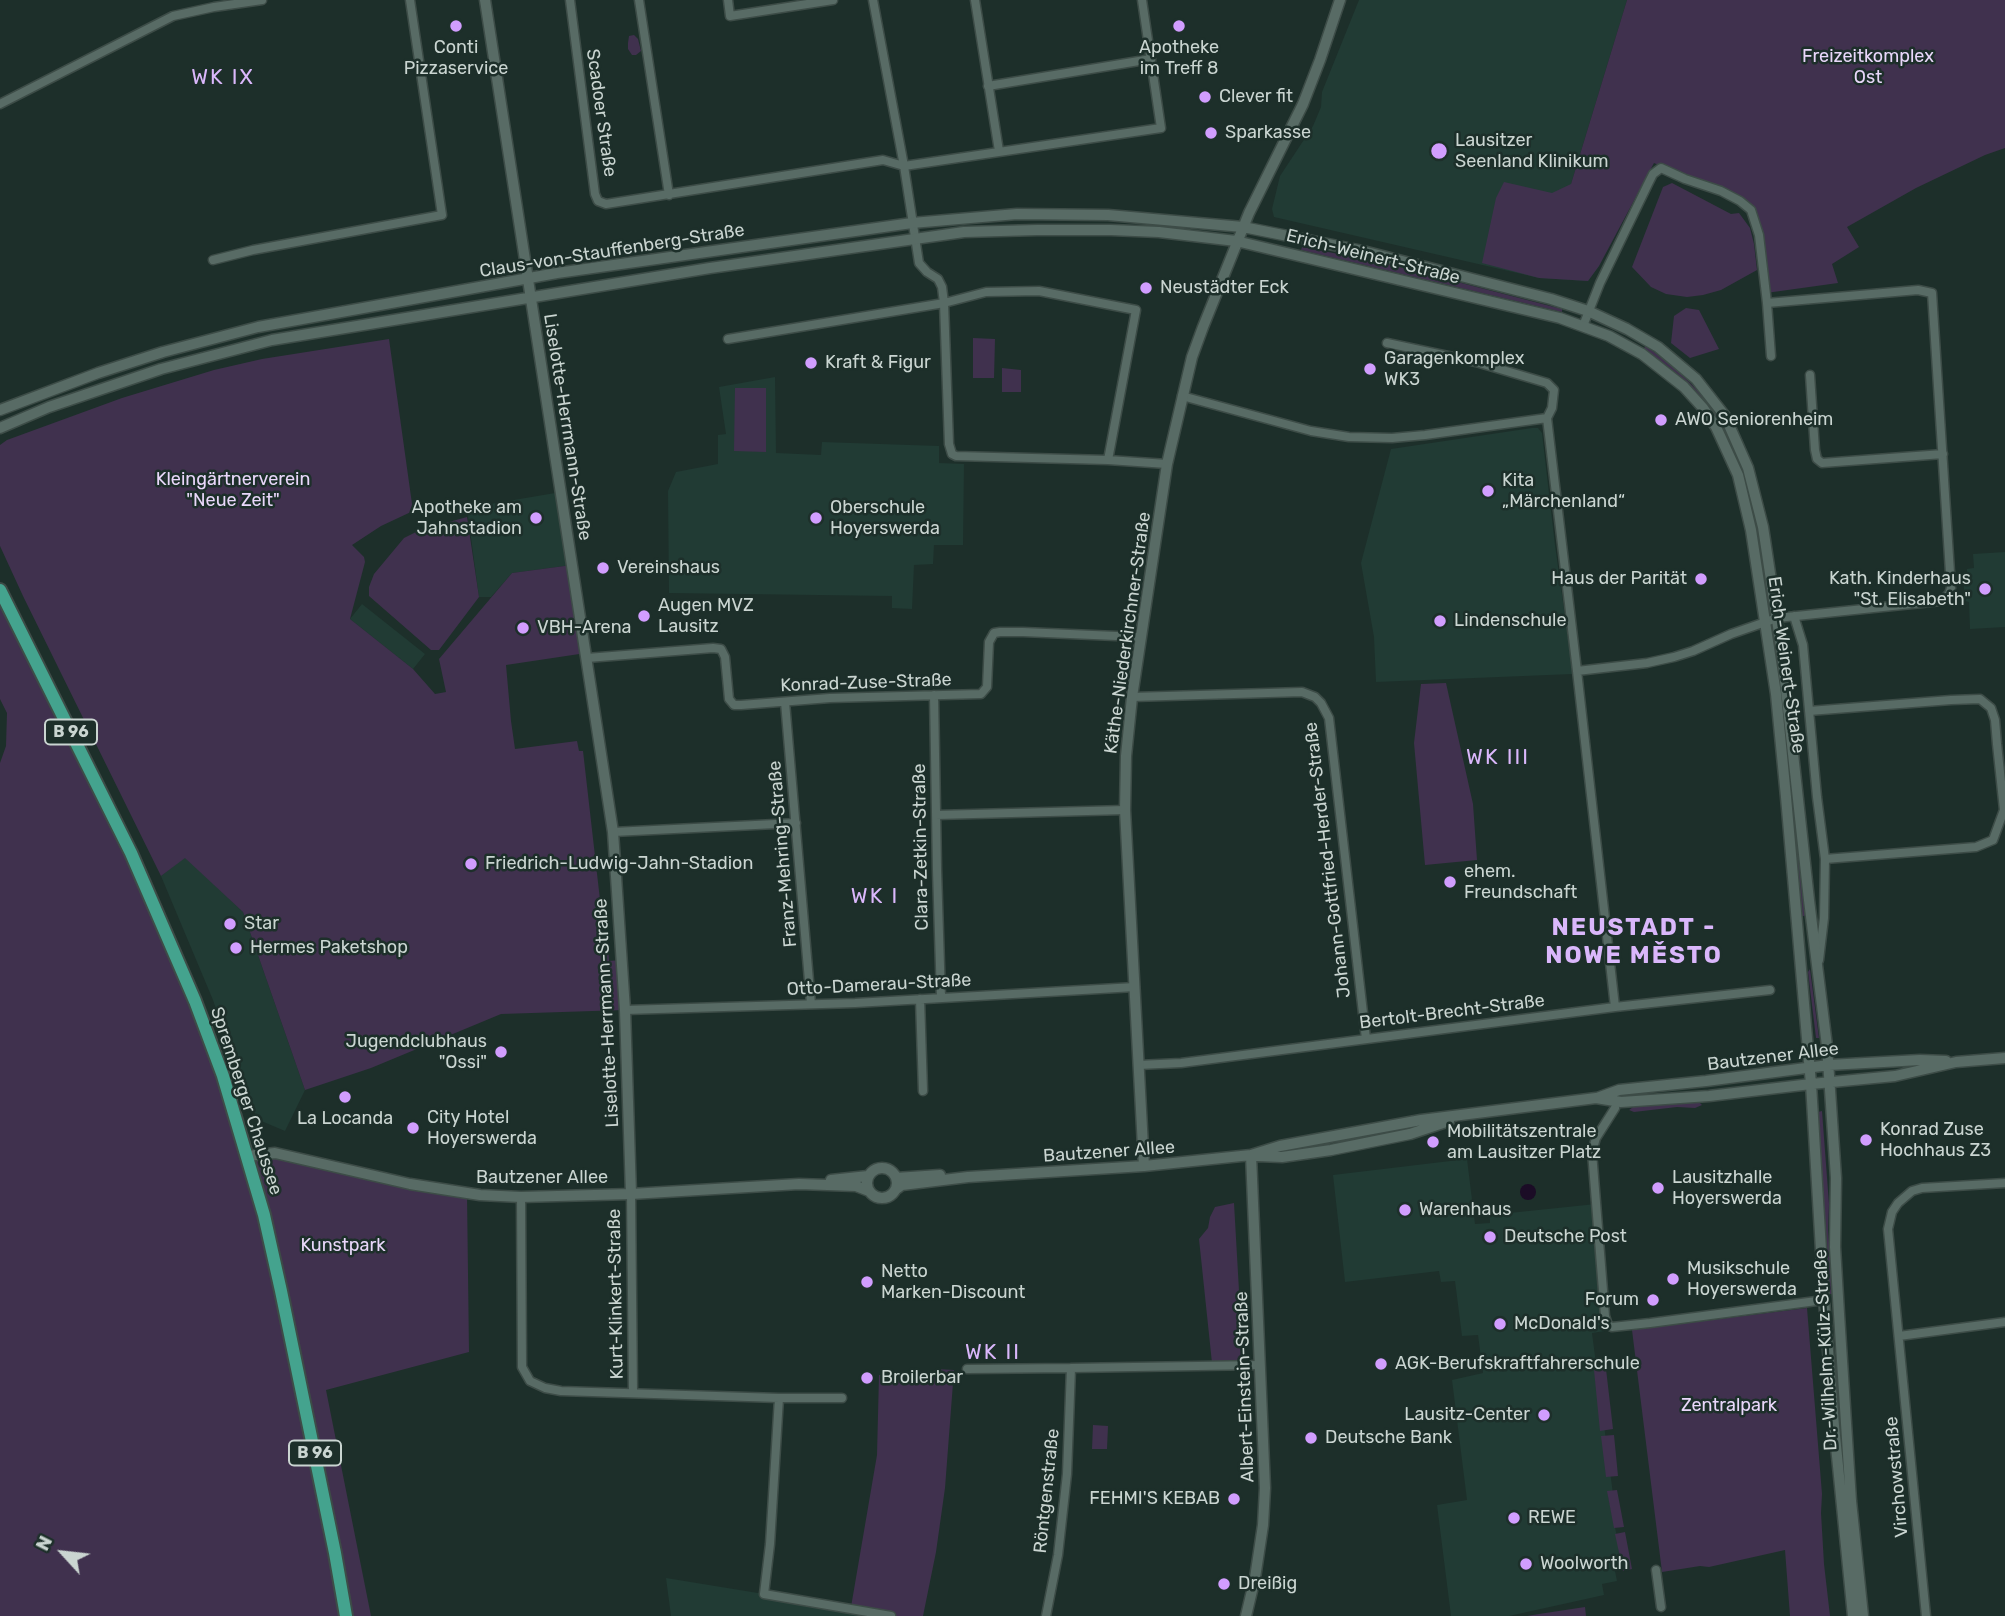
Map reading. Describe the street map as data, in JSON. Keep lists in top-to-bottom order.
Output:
{
  "streets": {
    "main road": ["B 96", "Spremberger Chaussee"],
    "street": [
      "Scadoer Straße",
      "Claus-von-Stauffenberg-Straße",
      "Erich-Weinert-Straße",
      "Liselotte-Herrmann-Straße",
      "Käthe-Niederkirchner-Straße",
      "Konrad-Zuse-Straße",
      "Clara-Zetkin-Straße",
      "Franz-Mehring-Straße",
      "Johann-Gottfried-Herder-Straße",
      "Otto-Damerau-Straße",
      "Bertolt-Brecht-Straße",
      "Bautzener Allee",
      "Kurt-Klinkert-Straße",
      "Dr.-Wilhelm-Külz-Straße",
      "Albert-Einstein-Straße",
      "Virchowstraße",
      "Röntgenstraße"
    ]
  },
  "crossings": [
    ["Claus-von-Stauffenberg-Straße", "Erich-Weinert-Straße"],
    ["Claus-von-Stauffenberg-Straße", "Liselotte-Herrmann-Straße"],
    ["Claus-von-Stauffenberg-Straße", "Käthe-Niederkirchner-Straße"],
    ["Erich-Weinert-Straße", "Käthe-Niederkirchner-Straße"],
    ["Erich-Weinert-Straße", "Bautzener Allee"],
    ["Erich-Weinert-Straße", "Dr.-Wilhelm-Külz-Straße"],
    ["Liselotte-Herrmann-Straße", "Konrad-Zuse-Straße"],
    ["Liselotte-Herrmann-Straße", "Otto-Damerau-Straße"],
    ["Liselotte-Herrmann-Straße", "Bautzener Allee"],
    ["Liselotte-Herrmann-Straße", "Kurt-Klinkert-Straße"],
    ["Käthe-Niederkirchner-Straße", "Konrad-Zuse-Straße"],
    ["Käthe-Niederkirchner-Straße", "Johann-Gottfried-Herder-Straße"],
    ["Käthe-Niederkirchner-Straße", "Otto-Damerau-Straße"],
    ["Käthe-Niederkirchner-Straße", "Bertolt-Brecht-Straße"],
    ["Käthe-Niederkirchner-Straße", "Bautzener Allee"],
    ["Konrad-Zuse-Straße", "Clara-Zetkin-Straße"],
    ["Konrad-Zuse-Straße", "Franz-Mehring-Straße"],
    ["Clara-Zetkin-Straße", "Otto-Damerau-Straße"],
    ["Franz-Mehring-Straße", "Otto-Damerau-Straße"],
    ["Johann-Gottfried-Herder-Straße", "Bertolt-Brecht-Straße"],
    ["Bautzener Allee", "Spremberger Chaussee"],
    ["Bautzener Allee", "Kurt-Klinkert-Straße"],
    ["Bautzener Allee", "Dr.-Wilhelm-Külz-Straße"],
    ["Bautzener Allee", "Albert-Einstein-Straße"]
  ],
  "districts": [
    "WK IX",
    "WK III",
    "WK I",
    "NEUSTADT - NOWE MĚSTO",
    "WK II"
  ],
  "parks": [
    "Freizeitkomplex Ost",
    "Kleingärtnerverein \"Neue Zeit\"",
    "Kunstpark",
    "Zentralpark"
  ],
  "places": [
    "Conti Pizzaservice",
    "Apotheke im Treff 8",
    "Clever fit",
    "Sparkasse",
    "Lausitzer Seenland Klinikum",
    "Neustädter Eck",
    "Kraft & Figur",
    "Garagenkomplex WK3",
    "AWO Seniorenheim",
    "Kita „Märchenland“",
    "Apotheke am Jahnstadion",
    "Oberschule Hoyerswerda",
    "Vereinshaus",
    "Haus der Parität",
    "Kath. Kinderhaus \"St. Elisabeth\"",
    "Augen MVZ Lausitz",
    "Lindenschule",
    "VBH-Arena",
    "Friedrich-Ludwig-Jahn-Stadion",
    "ehem. Freundschaft",
    "Star",
    "Hermes Paketshop",
    "Jugendclubhaus \"Ossi\"",
    "La Locanda",
    "City Hotel Hoyerswerda",
    "Konrad Zuse Hochhaus Z3",
    "Mobilitätszentrale am Lausitzer Platz",
    "Lausitzhalle Hoyerswerda",
    "Warenhaus",
    "Deutsche Post",
    "Musikschule Hoyerswerda",
    "Netto Marken-Discount",
    "Forum",
    "McDonald's",
    "AGK-Berufskraftfahrerschule",
    "Broilerbar",
    "Lausitz-Center",
    "Deutsche Bank",
    "FEHMI'S KEBAB",
    "REWE",
    "Woolworth",
    "Dreißig"
  ],
  "north": "top left"
}
